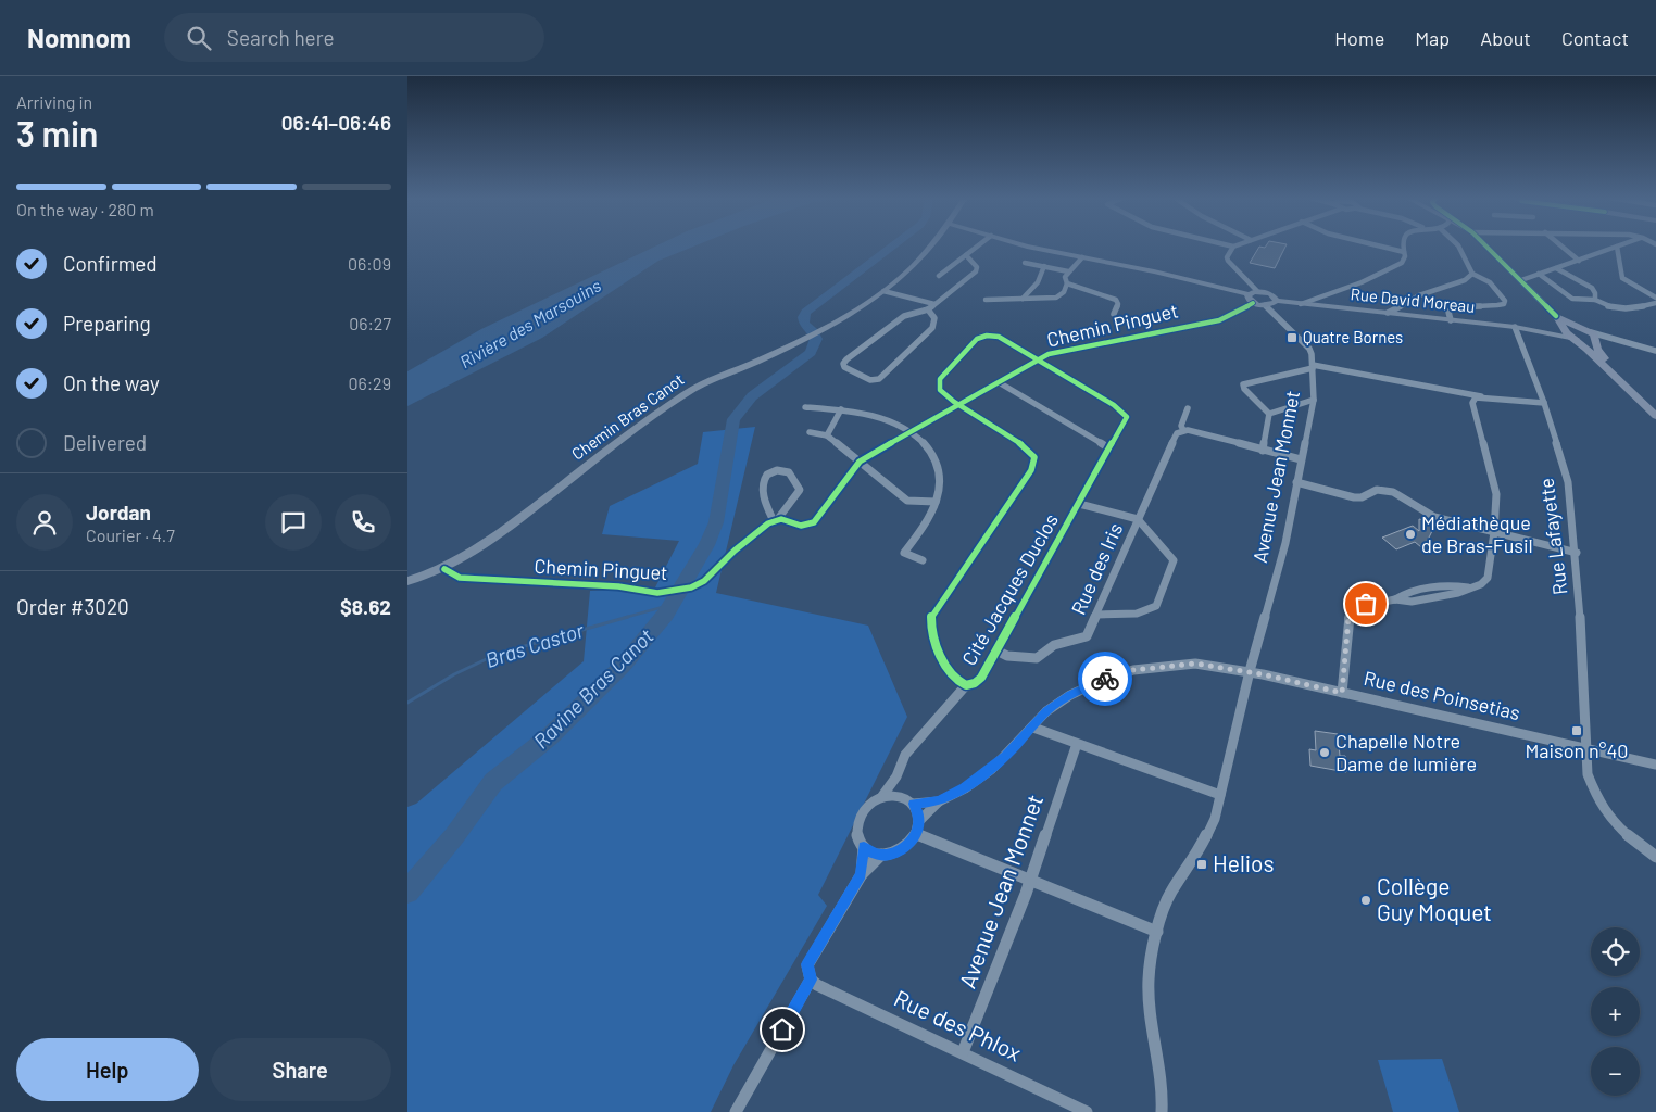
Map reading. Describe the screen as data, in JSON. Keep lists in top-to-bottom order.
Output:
{
  "streets": {
    "street": [
      "Rue David Moreau",
      "Chemin Pinguet",
      "Chemin Bras Canot",
      "Avenue Jean Monnet",
      "Rue Lafayette",
      "Rue des Iris",
      "Cité Jacques Duclos",
      "Rue des Poinsetias",
      "Rue des Phlox"
    ]
  },
  "crossings": [
    ["Rue David Moreau", "Rue Lafayette"],
    ["Chemin Pinguet", "Chemin Bras Canot"],
    ["Chemin Pinguet", "Cité Jacques Duclos"],
    ["Avenue Jean Monnet", "Rue des Poinsetias"],
    ["Avenue Jean Monnet", "Rue des Phlox"],
    ["Rue Lafayette", "Rue des Poinsetias"],
    ["Rue des Iris", "Cité Jacques Duclos"],
    ["Cité Jacques Duclos", "Rue des Poinsetias"]
  ],
  "water": ["Rivière des Marsouins", "Bras Castor", "Ravine Bras Canot"],
  "places": {
    "transit": ["Quatre Bornes", "Maison n°40", "Helios"],
    "other": ["Médiathèque de Bras-Fusil", "Chapelle Notre Dame de lumière", "Collège Guy Moquet"]
  },
  "page": {
    "header": "Nomnom",
    "search": "Search here",
    "nav": [
      "Home",
      "Map",
      "About",
      "Contact"
    ],
    "heading": ["3 min", "Arriving in", "06:41–06:46"],
    "panel": [
      "Jordan",
      "Courier · 4.7",
      "Order #3020",
      "$8.62"
    ],
    "bar": "On the way · 280 m",
    "list": [
      ["Confirmed", "06:09"],
      ["Preparing", "06:27"],
      ["On the way", "06:29"],
      "Delivered"
    ],
    "map_buttons": ["+", "−"],
    "buttons": ["Help", "Share"]
  }
}
